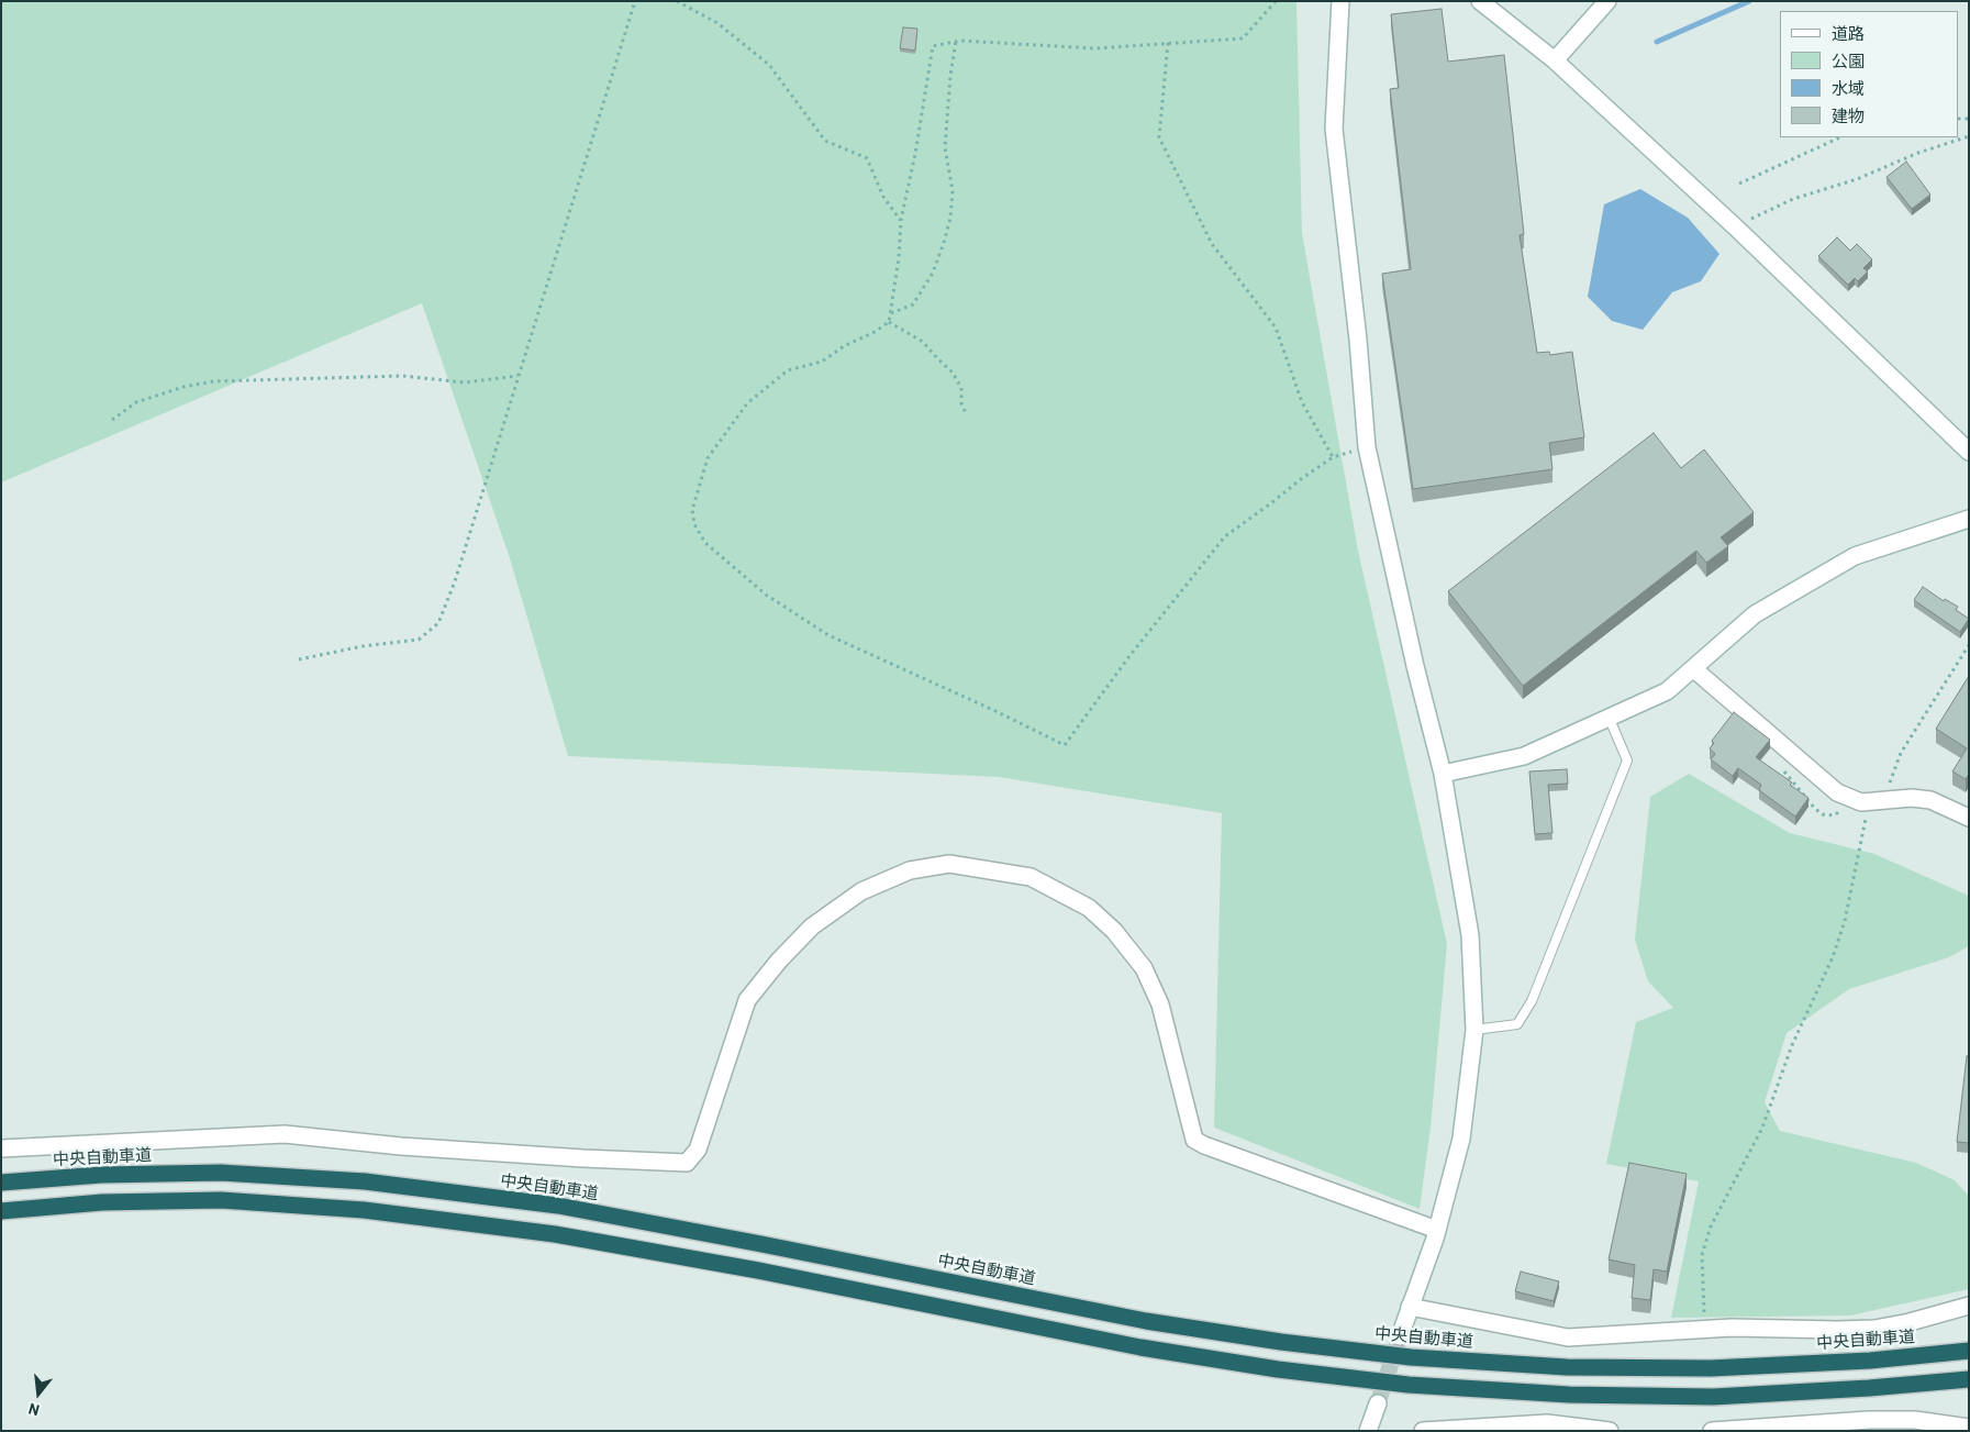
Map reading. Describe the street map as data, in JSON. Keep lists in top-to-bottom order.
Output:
{
  "streets": {
    "highway": ["中央自動車道"]
  },
  "legend": [
    "道路",
    "公園",
    "水域",
    "建物"
  ],
  "north": "bottom"
}
